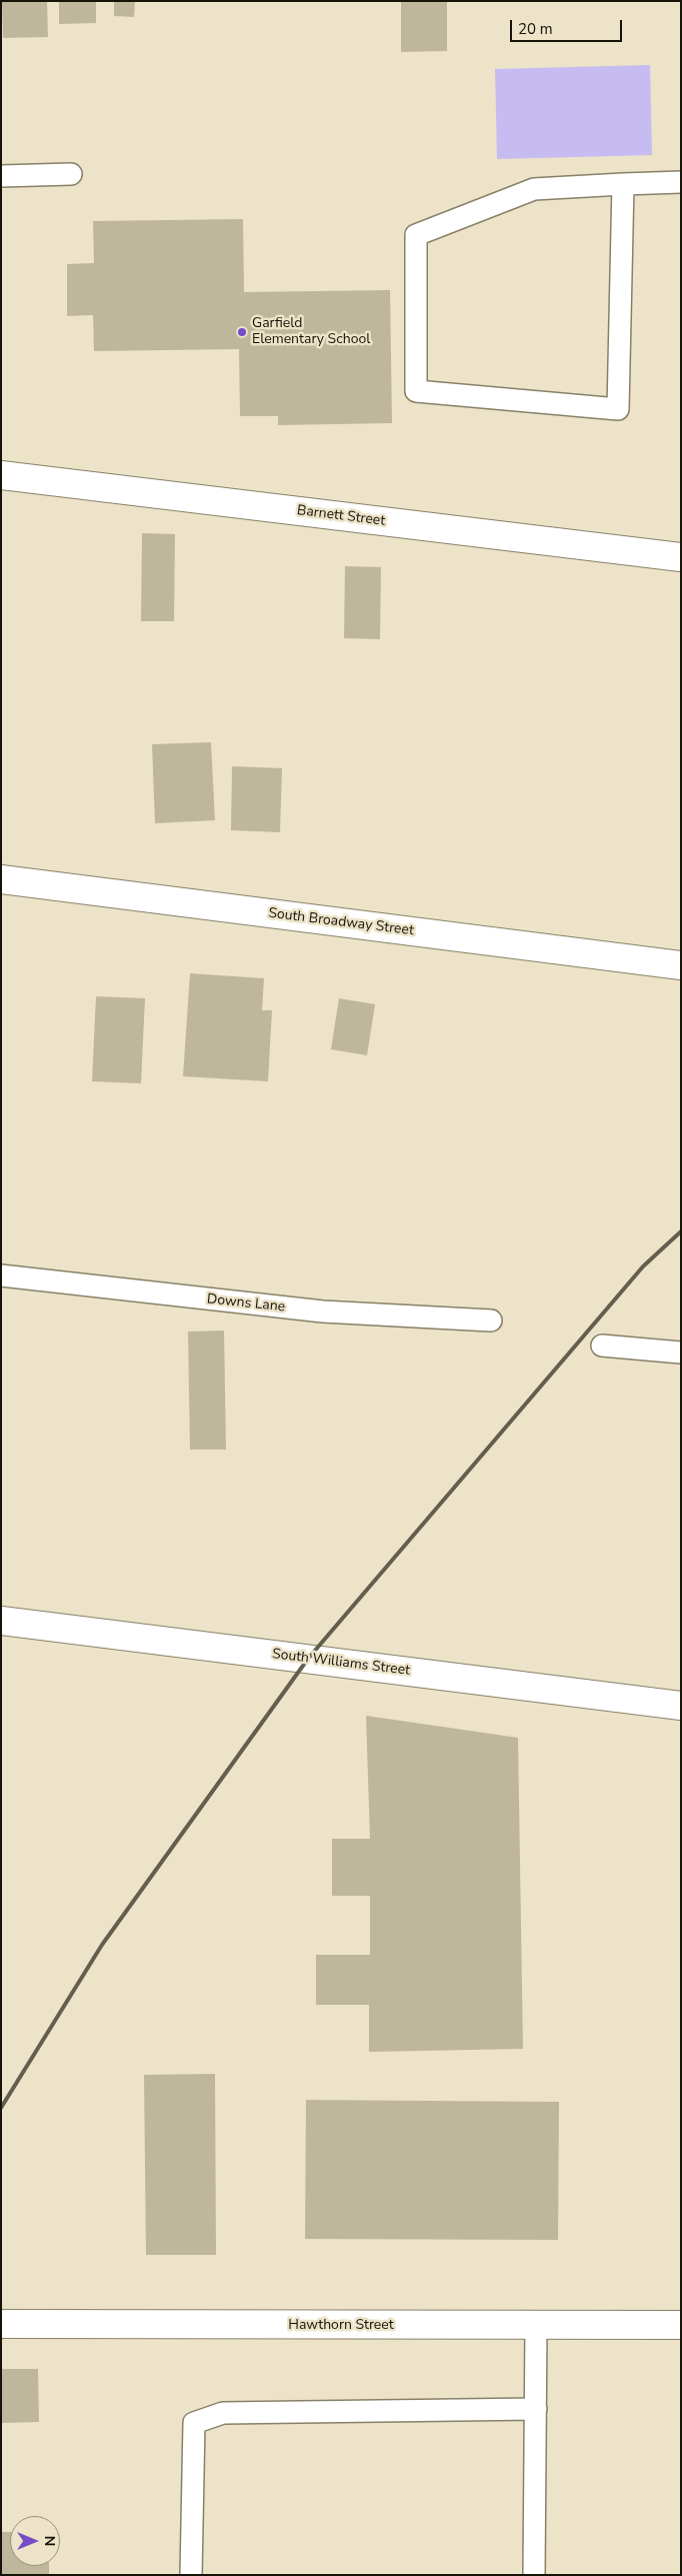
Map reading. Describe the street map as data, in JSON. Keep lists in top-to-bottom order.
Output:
{
  "streets": {
    "street": [
      "Barnett Street",
      "South Broadway Street",
      "South Williams Street",
      "Hawthorn Street"
    ],
    "lane": ["Downs Lane"]
  },
  "places": ["Garfield Elementary School"],
  "scale_bar": "20 m",
  "north": "right"
}
